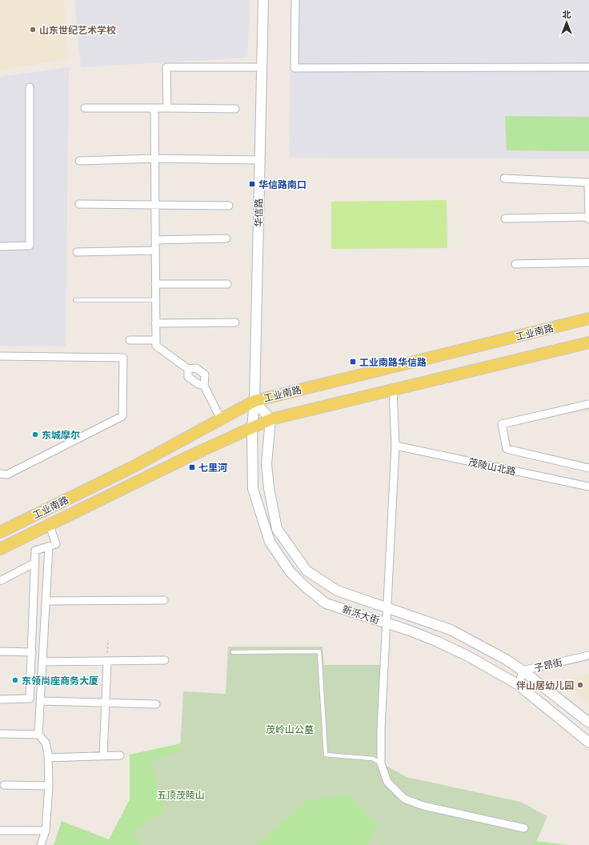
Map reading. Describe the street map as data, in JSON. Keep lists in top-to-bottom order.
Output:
{
  "streets": {
    "main road": ["华信路", "工业南路", "新泺大街"],
    "street": ["茂陵山北路", "子昂街"]
  },
  "crossings": [
    ["华信路", "工业南路"],
    ["华信路", "新泺大街"],
    ["工业南路", "新泺大街"],
    ["新泺大街", "子昂街"]
  ],
  "parks": ["茂岭山公墓", "五顶茂陵山"],
  "places": {
    "other": [
      "山东世纪艺术学校",
      "东城摩尔",
      "东领尚座商务大厦",
      "伴山居幼儿园"
    ],
    "transit": ["华信路南口", "工业南路华信路", "七里河"]
  },
  "north": "top"
}
